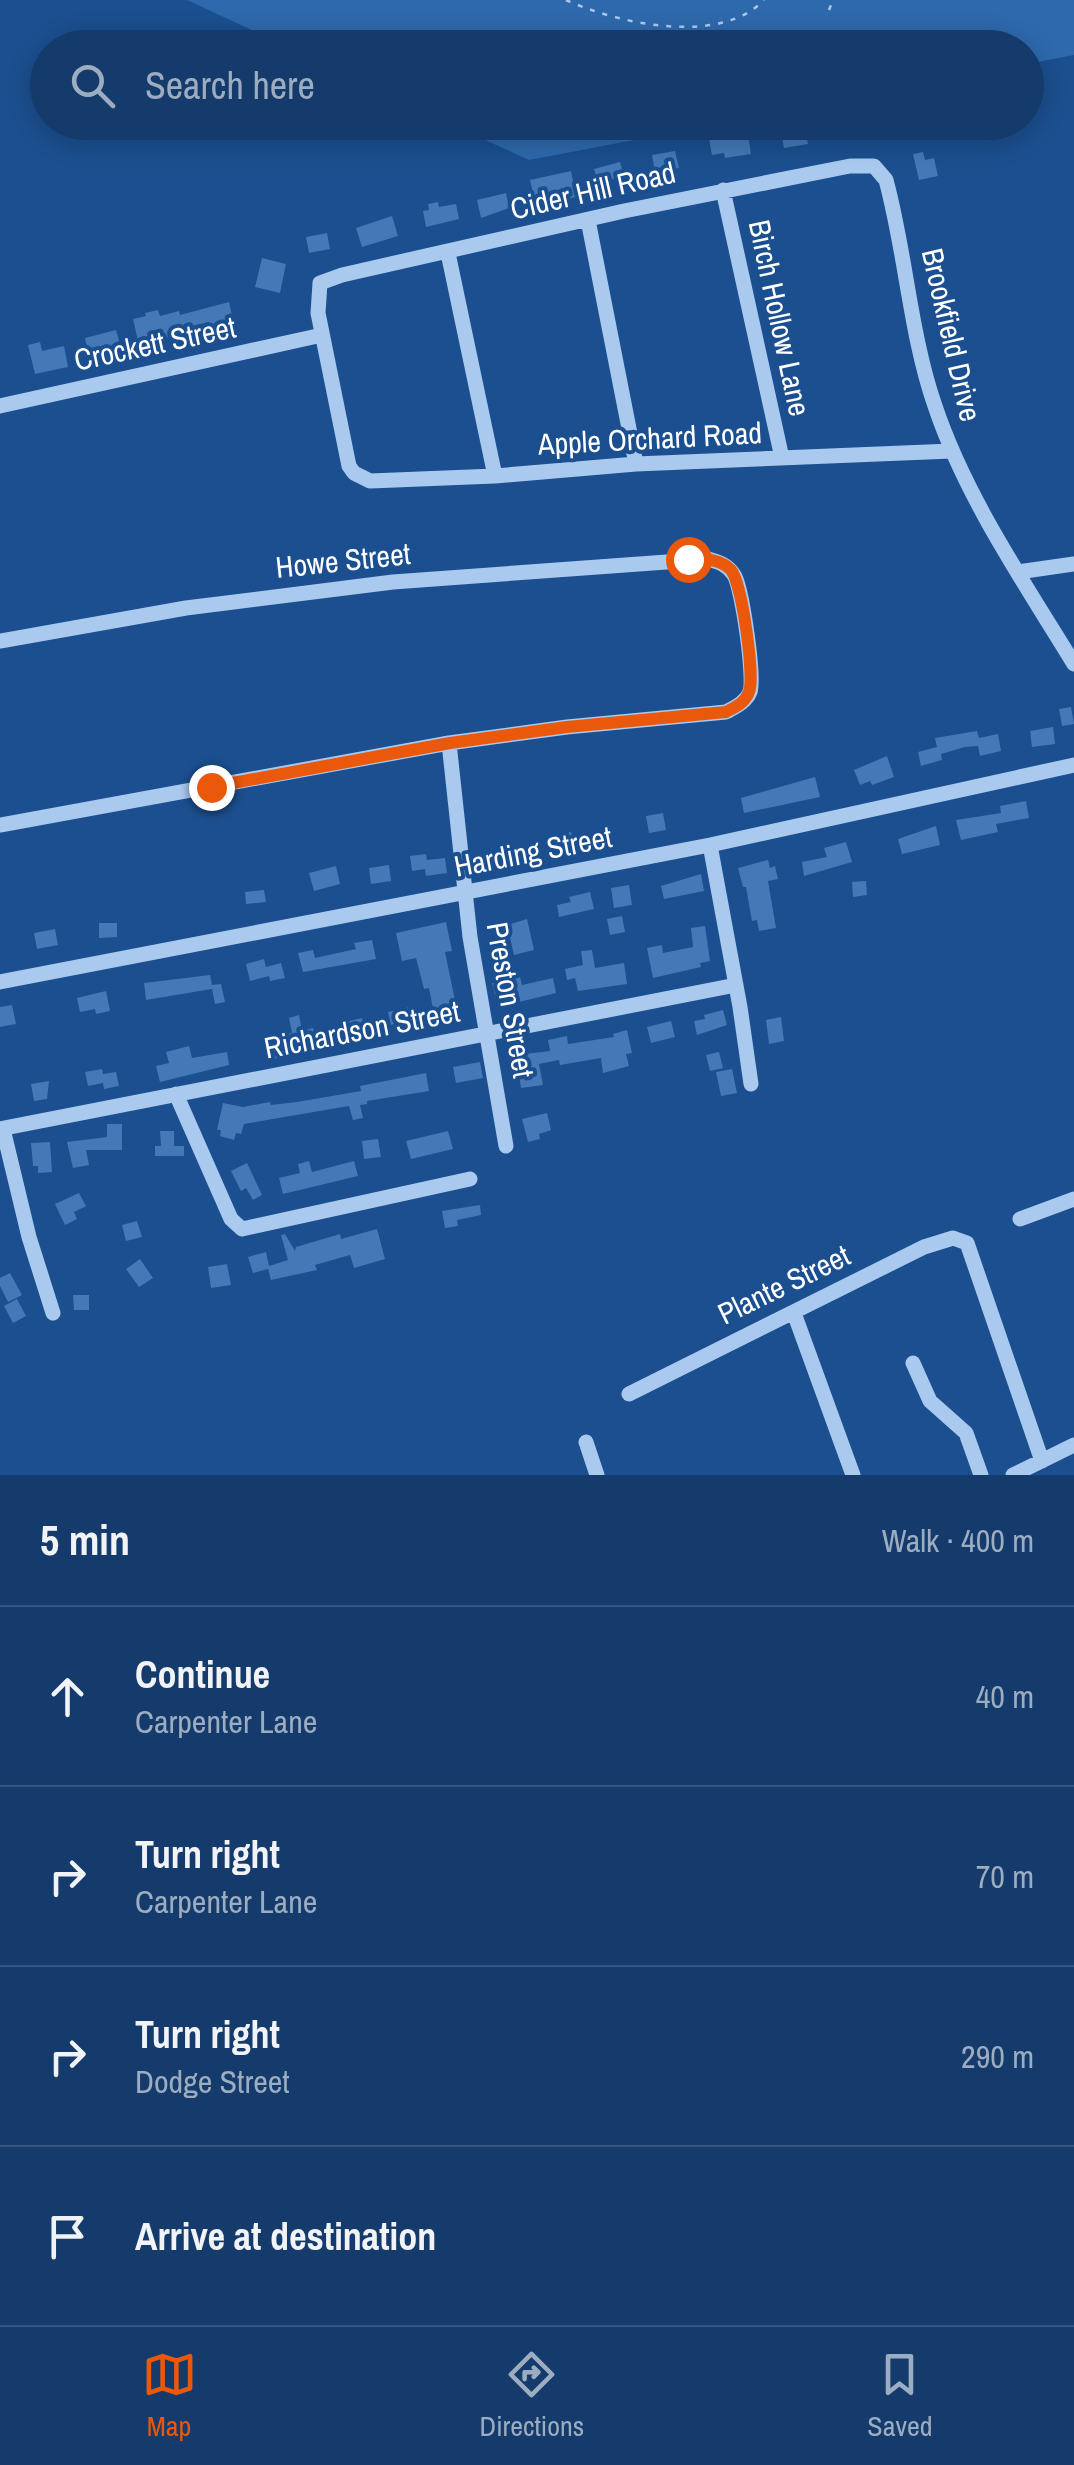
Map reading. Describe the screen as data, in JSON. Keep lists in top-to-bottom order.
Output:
{
  "streets": {
    "street": [
      "Cider Hill Road",
      "Birch Hollow Lane",
      "Brookfield Drive",
      "Crockett Street",
      "Apple Orchard Road",
      "Howe Street",
      "Harding Street",
      "Preston Street",
      "Richardson Street",
      "Plante Street"
    ]
  },
  "crossings": [
    ["Cider Hill Road", "Birch Hollow Lane"],
    ["Cider Hill Road", "Brookfield Drive"],
    ["Cider Hill Road", "Crockett Street"],
    ["Cider Hill Road", "Apple Orchard Road"],
    ["Birch Hollow Lane", "Apple Orchard Road"],
    ["Brookfield Drive", "Apple Orchard Road"],
    ["Crockett Street", "Apple Orchard Road"],
    ["Howe Street", "Preston Street"],
    ["Harding Street", "Preston Street"],
    ["Preston Street", "Richardson Street"]
  ],
  "page": {
    "search": "Search here",
    "heading": ["5 min", "Walk · 400 m"],
    "list": [
      ["Continue", "Carpenter Lane", "40 m"],
      ["Turn right", "Carpenter Lane", "70 m"],
      ["Turn right", "Dodge Street", "290 m"],
      "Arrive at destination"
    ],
    "nav": ["Map", "Directions", "Saved"]
  }
}
